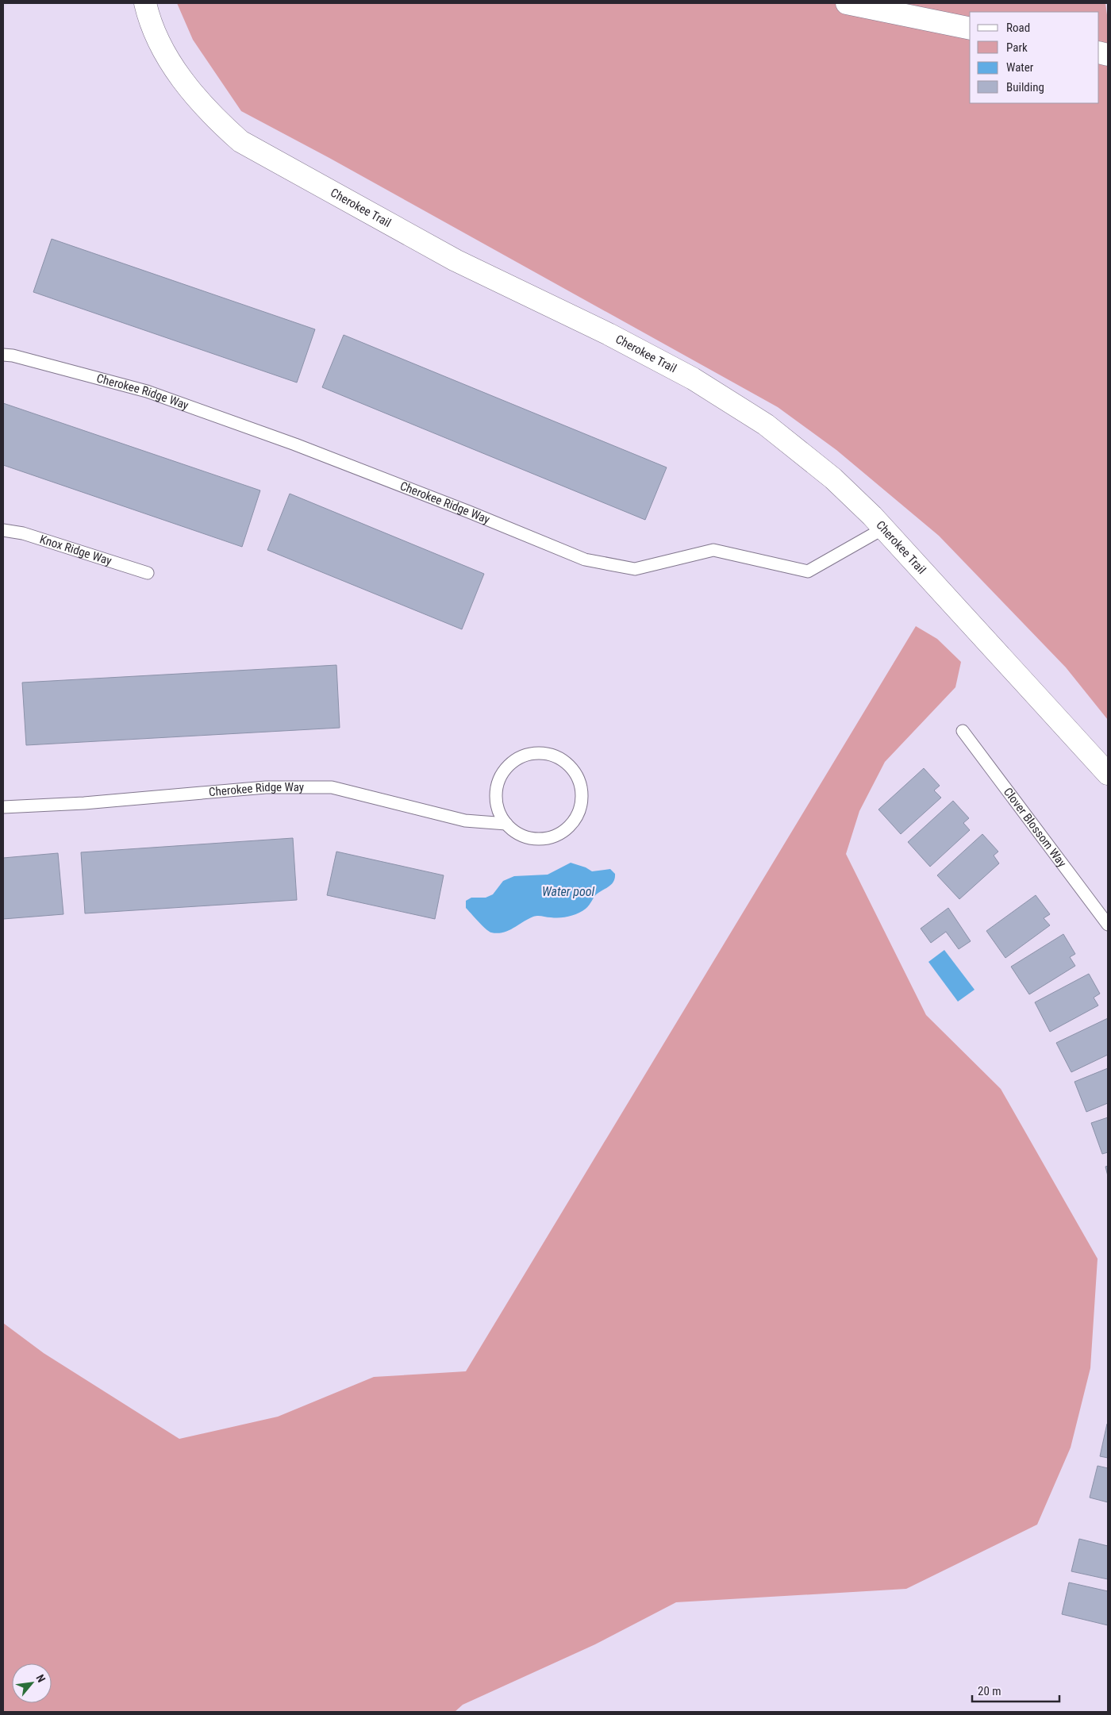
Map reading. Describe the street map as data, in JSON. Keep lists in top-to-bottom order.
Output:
{
  "streets": {
    "street": ["Cherokee Trail"],
    "lane": ["Cherokee Ridge Way", "Knox Ridge Way", "Clover Blossom Way"]
  },
  "crossings": [
    ["Cherokee Trail", "Cherokee Ridge Way"]
  ],
  "water": ["Water pool"],
  "legend": [
    "Road",
    "Park",
    "Water",
    "Building"
  ],
  "scale_bar": "20 m",
  "north": "top right"
}
